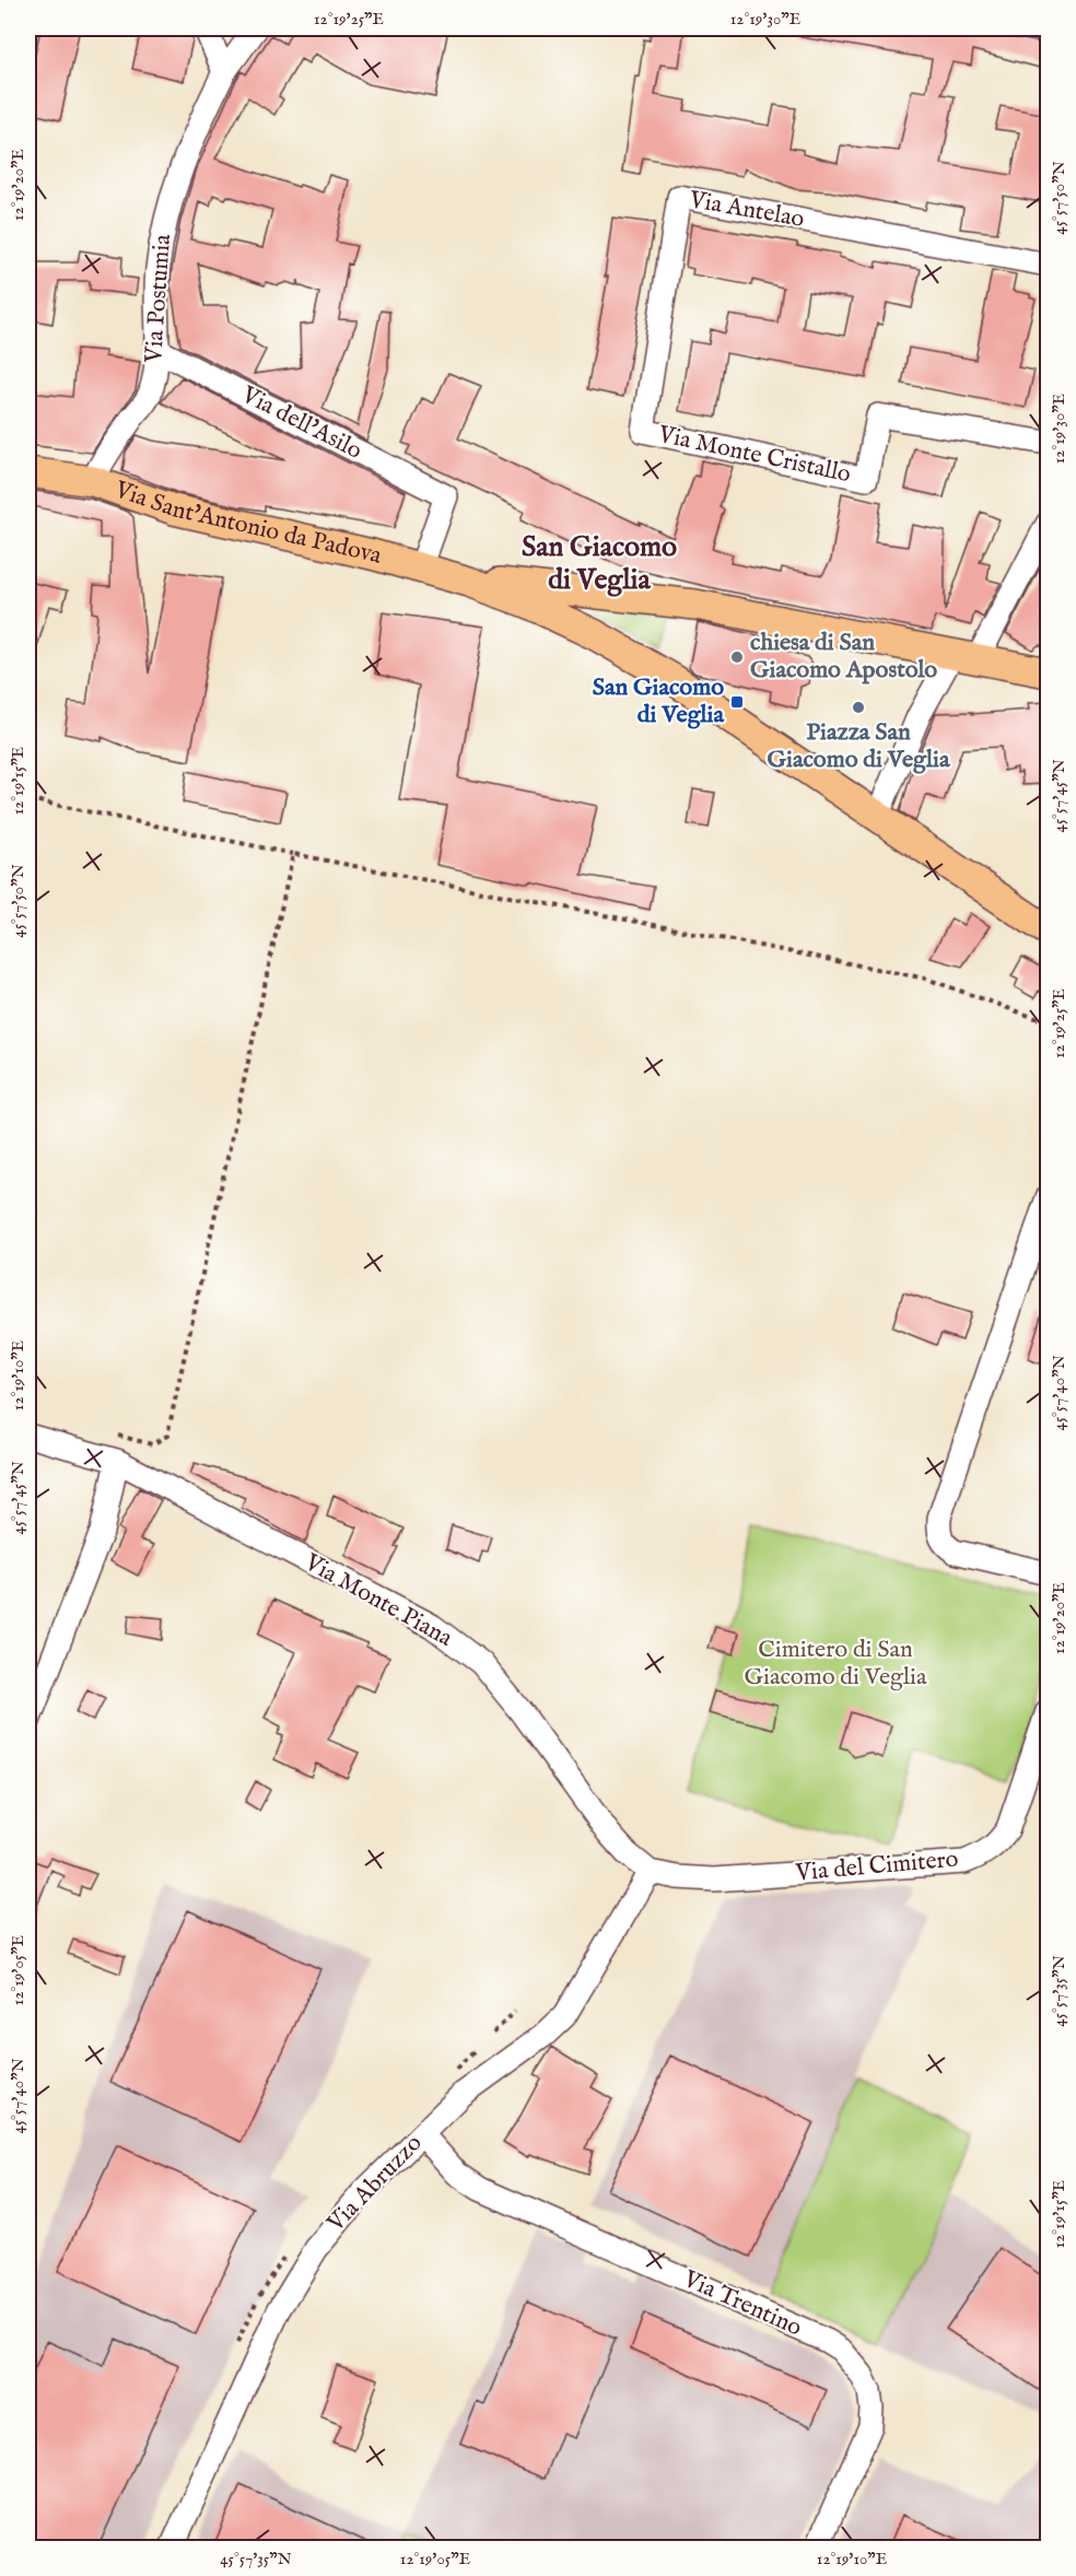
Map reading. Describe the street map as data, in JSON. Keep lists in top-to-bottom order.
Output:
{
  "streets": {
    "main road": ["Via Sant'Antonio da Padova"],
    "street": [
      "Via Antelao",
      "Via Postumia",
      "Via dell'Asilo",
      "Via Monte Cristallo",
      "Via Monte Piana",
      "Via del Cimitero",
      "Via Abruzzo",
      "Via Trentino"
    ]
  },
  "crossings": [
    ["Via Antelao", "Via Monte Cristallo"],
    ["Via Postumia", "Via dell'Asilo"],
    ["Via Postumia", "Via Sant'Antonio da Padova"],
    ["Via dell'Asilo", "Via Sant'Antonio da Padova"],
    ["Via Monte Piana", "Via del Cimitero"],
    ["Via Monte Piana", "Via Abruzzo"],
    ["Via del Cimitero", "Via Abruzzo"],
    ["Via Abruzzo", "Via Trentino"]
  ],
  "districts": ["San Giacomo di Veglia"],
  "parks": ["Cimitero di San Giacomo di Veglia"],
  "places": {
    "other": ["chiesa di San Giacomo Apostolo", "Piazza San Giacomo di Veglia"],
    "transit": ["San Giacomo di Veglia"]
  },
  "coordinates": [
    "12°19'25\"E",
    "12°19'30\"E",
    "12°19'20\"E",
    "45°57'50\"N",
    "12°19'15\"E",
    "45°57'45\"N",
    "12°19'10\"E",
    "45°57'40\"N",
    "12°19'05\"E",
    "45°57'35\"N"
  ]
}
